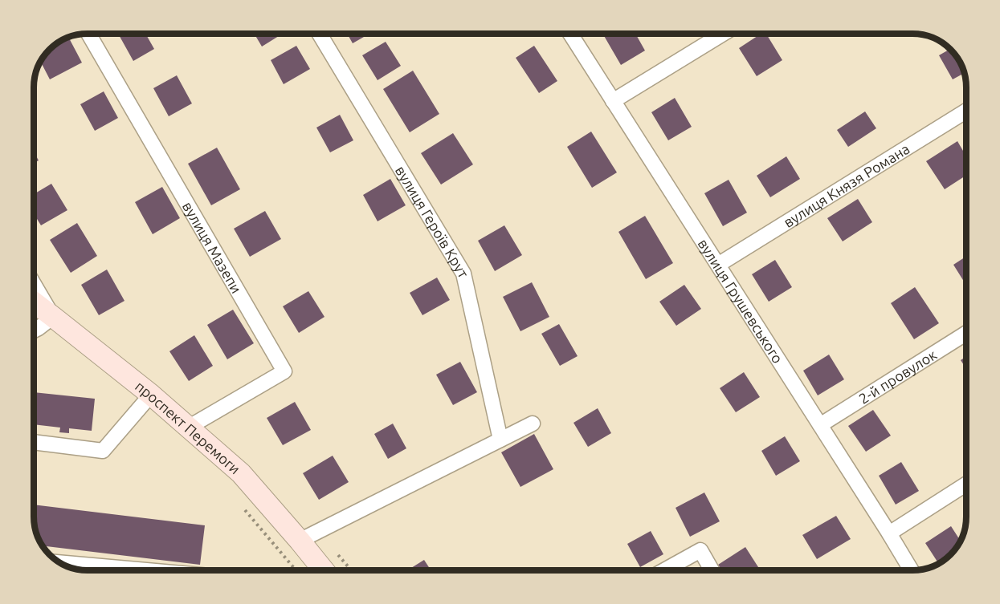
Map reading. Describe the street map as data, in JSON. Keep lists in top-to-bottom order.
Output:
{
  "streets": {
    "street": [
      "вулиця Князя Романа",
      "вулиця Героїв Крут",
      "вулиця Мазепи",
      "вулиця Грушевського",
      "2-й провулок",
      "проспект Перемоги"
    ]
  },
  "crossings": [
    ["вулиця Князя Романа", "вулиця Грушевського"],
    ["вулиця Мазепи", "проспект Перемоги"],
    ["вулиця Грушевського", "2-й провулок"]
  ]
}
